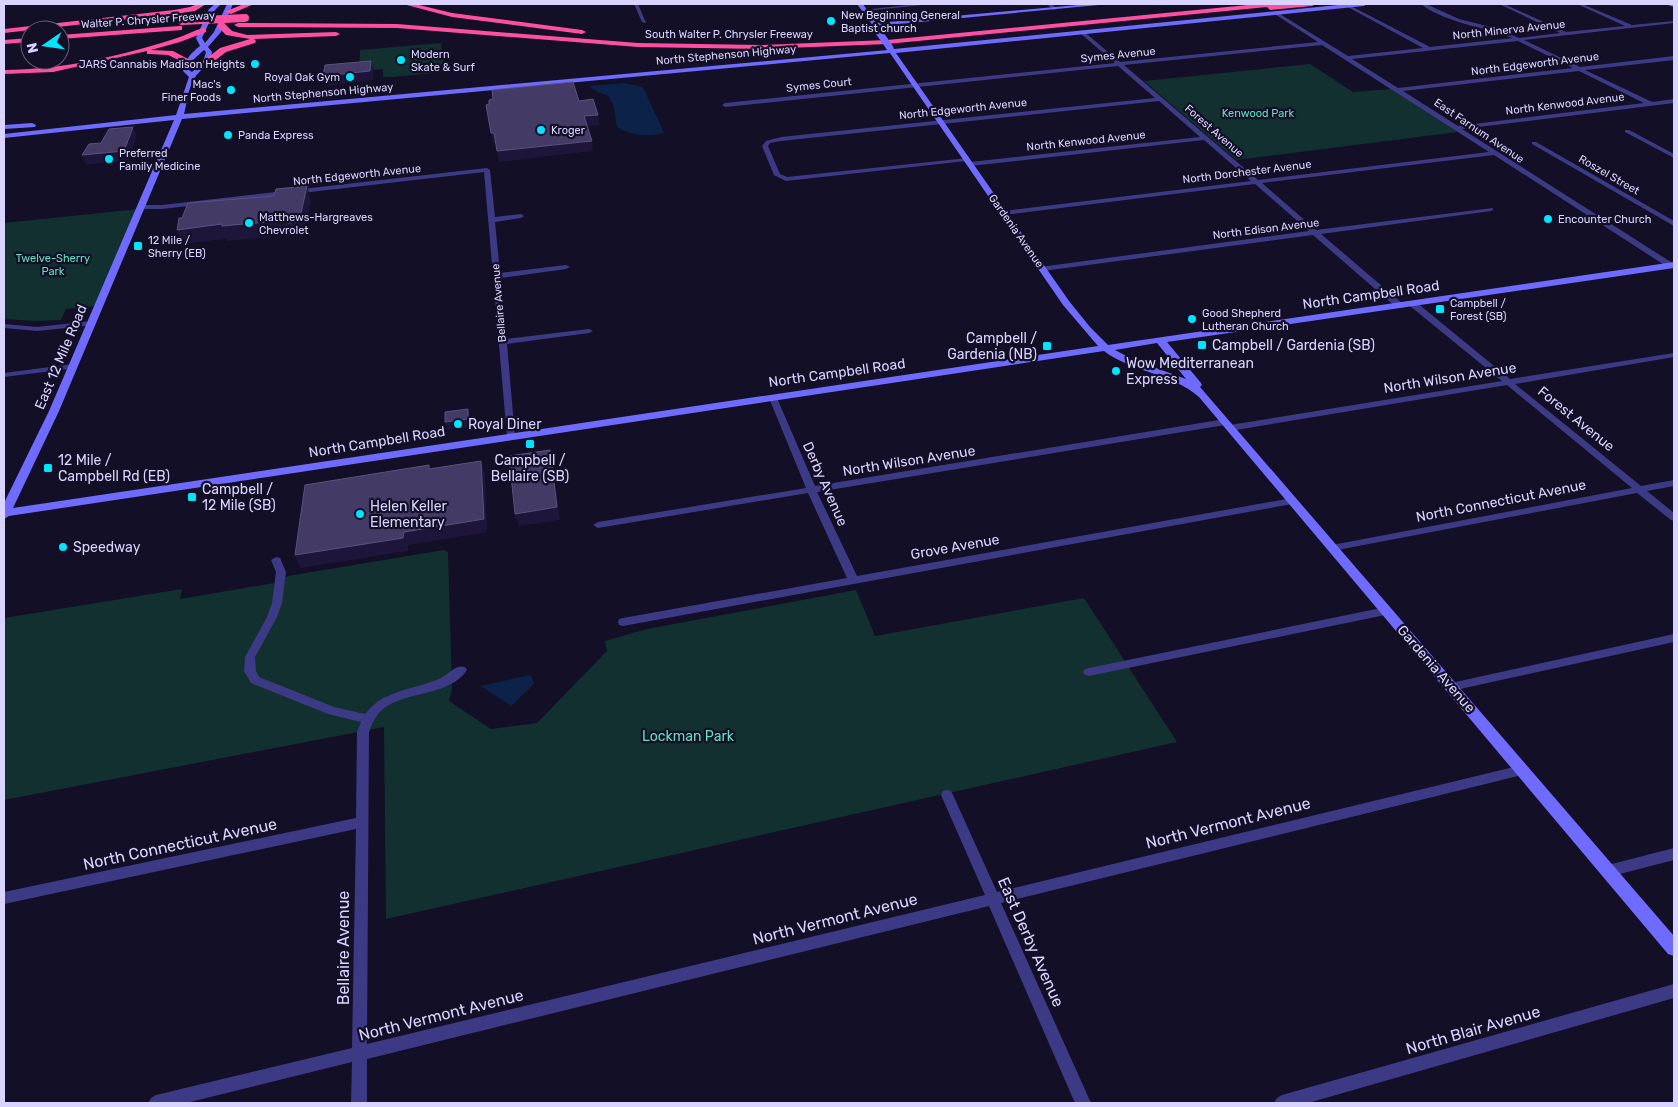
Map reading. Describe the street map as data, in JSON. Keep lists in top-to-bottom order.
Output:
{
  "streets": {
    "highway": ["Walter P. Chrysler Freeway", "South Walter P. Chrysler Freeway"],
    "main road": [
      "North Stephenson Highway",
      "Gardenia Avenue",
      "North Campbell Road",
      "East 12 Mile Road"
    ],
    "street": [
      "North Minerva Avenue",
      "Symes Avenue",
      "North Edgeworth Avenue",
      "Symes Court",
      "North Kenwood Avenue",
      "Forest Avenue",
      "East Farnum Avenue",
      "North Dorchester Avenue",
      "Roszel Street",
      "North Edison Avenue",
      "Bellaire Avenue",
      "North Wilson Avenue",
      "Derby Avenue",
      "North Connecticut Avenue",
      "Grove Avenue",
      "North Vermont Avenue",
      "East Derby Avenue",
      "North Blair Avenue"
    ]
  },
  "crossings": [
    ["Walter P. Chrysler Freeway", "South Walter P. Chrysler Freeway"],
    ["North Minerva Avenue", "East Farnum Avenue"],
    ["North Stephenson Highway", "Forest Avenue"],
    ["North Stephenson Highway", "East Farnum Avenue"],
    ["North Stephenson Highway", "Gardenia Avenue"],
    ["North Stephenson Highway", "East 12 Mile Road"],
    ["Symes Avenue", "Symes Court"],
    ["Symes Avenue", "Forest Avenue"],
    ["Symes Avenue", "East Farnum Avenue"],
    ["Symes Avenue", "Gardenia Avenue"],
    ["North Edgeworth Avenue", "North Kenwood Avenue"],
    ["North Edgeworth Avenue", "Forest Avenue"],
    ["North Edgeworth Avenue", "East Farnum Avenue"],
    ["North Edgeworth Avenue", "Gardenia Avenue"],
    ["North Edgeworth Avenue", "Bellaire Avenue"],
    ["North Edgeworth Avenue", "East 12 Mile Road"],
    ["Symes Court", "Gardenia Avenue"],
    ["North Kenwood Avenue", "Forest Avenue"],
    ["North Kenwood Avenue", "East Farnum Avenue"],
    ["North Kenwood Avenue", "Gardenia Avenue"],
    ["Forest Avenue", "North Dorchester Avenue"],
    ["Forest Avenue", "North Edison Avenue"],
    ["Forest Avenue", "North Campbell Road"],
    ["Forest Avenue", "North Wilson Avenue"],
    ["Forest Avenue", "North Connecticut Avenue"],
    ["East Farnum Avenue", "North Dorchester Avenue"],
    ["East Farnum Avenue", "North Campbell Road"],
    ["North Dorchester Avenue", "Gardenia Avenue"],
    ["North Edison Avenue", "Gardenia Avenue"],
    ["Gardenia Avenue", "North Campbell Road"],
    ["Gardenia Avenue", "North Wilson Avenue"],
    ["Gardenia Avenue", "North Connecticut Avenue"],
    ["Gardenia Avenue", "Grove Avenue"],
    ["Gardenia Avenue", "North Vermont Avenue"],
    ["North Campbell Road", "Bellaire Avenue"],
    ["North Campbell Road", "East 12 Mile Road"],
    ["North Campbell Road", "Derby Avenue"],
    ["Bellaire Avenue", "North Connecticut Avenue"],
    ["Bellaire Avenue", "North Vermont Avenue"],
    ["North Wilson Avenue", "Derby Avenue"],
    ["Derby Avenue", "Grove Avenue"],
    ["North Vermont Avenue", "East Derby Avenue"]
  ],
  "parks": ["Kenwood Park", "Twelve-Sherry Park", "Lockman Park"],
  "places": {
    "other": [
      "New Beginning General Baptist church",
      "Modern Skate & Surf",
      "JARS Cannabis Madison Heights",
      "Royal Oak Gym",
      "Mac's Finer Foods",
      "Kroger",
      "Panda Express",
      "Preferred Family Medicine",
      "Encounter Church",
      "Matthews-Hargreaves Chevrolet",
      "Good Shepherd Lutheran Church",
      "Wow Mediterranean Express",
      "Royal Diner",
      "Helen Keller Elementary",
      "Speedway"
    ],
    "transit": [
      "12 Mile / Sherry (EB)",
      "Campbell / Forest (SB)",
      "Campbell / Gardenia (SB)",
      "Campbell / Gardenia (NB)",
      "Campbell / Bellaire (SB)",
      "12 Mile / Campbell Rd (EB)",
      "Campbell / 12 Mile (SB)"
    ]
  },
  "north": "left"
}
